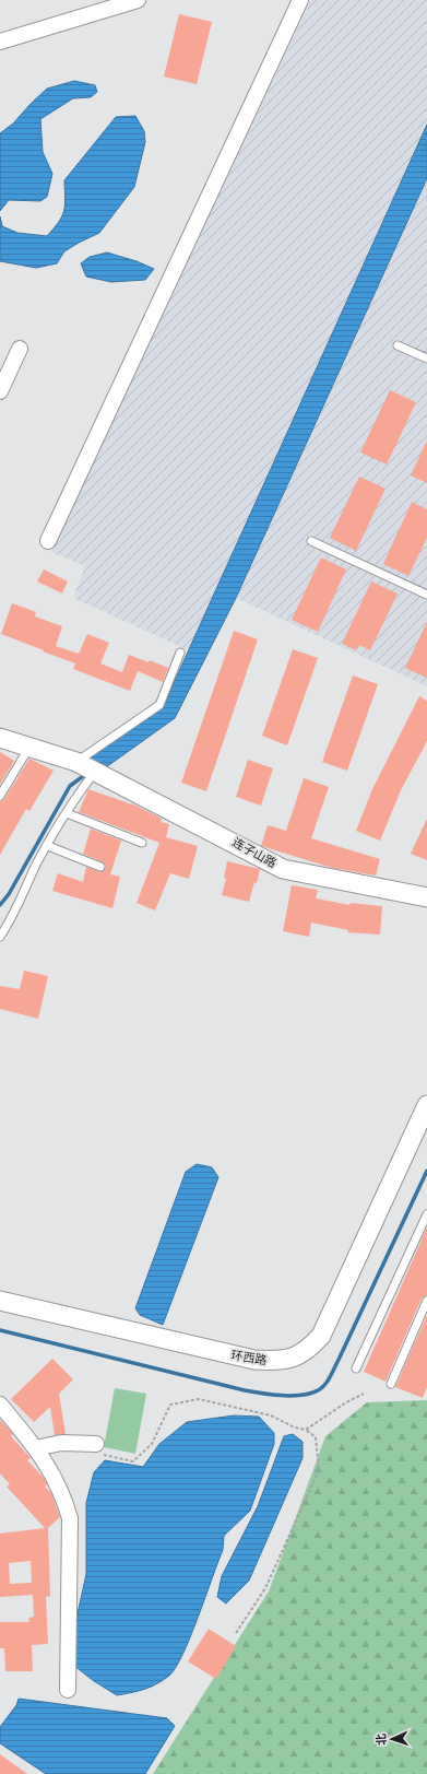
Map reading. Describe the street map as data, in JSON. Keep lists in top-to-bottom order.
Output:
{
  "streets": {
    "street": ["连子山路", "环西路"]
  },
  "north": "left"
}
